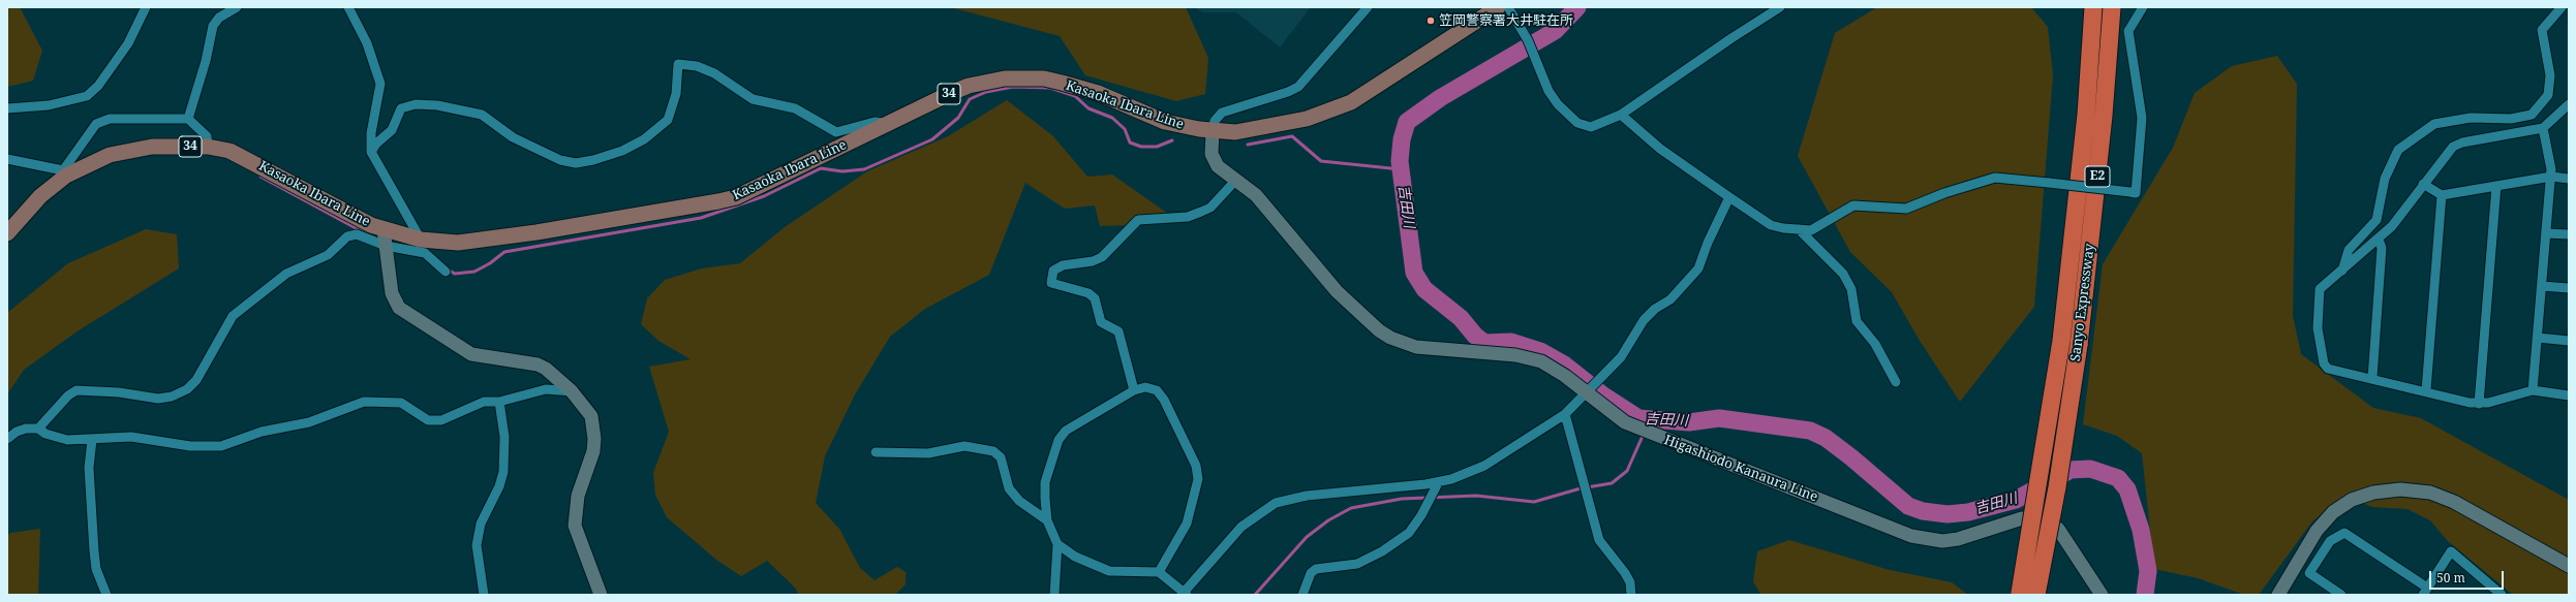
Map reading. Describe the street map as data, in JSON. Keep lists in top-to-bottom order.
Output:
{
  "streets": {
    "highway": ["E2", "Sanyo Expressway"],
    "main road": ["34", "Kasaoka Ibara Line", "Higashiodo Kanaura Line"]
  },
  "crossings": [
    ["Kasaoka Ibara Line", "Higashiodo Kanaura Line"]
  ],
  "water": ["吉田川"],
  "places": ["笠岡警察署大井駐在所"],
  "scale_bar": "50 m"
}
